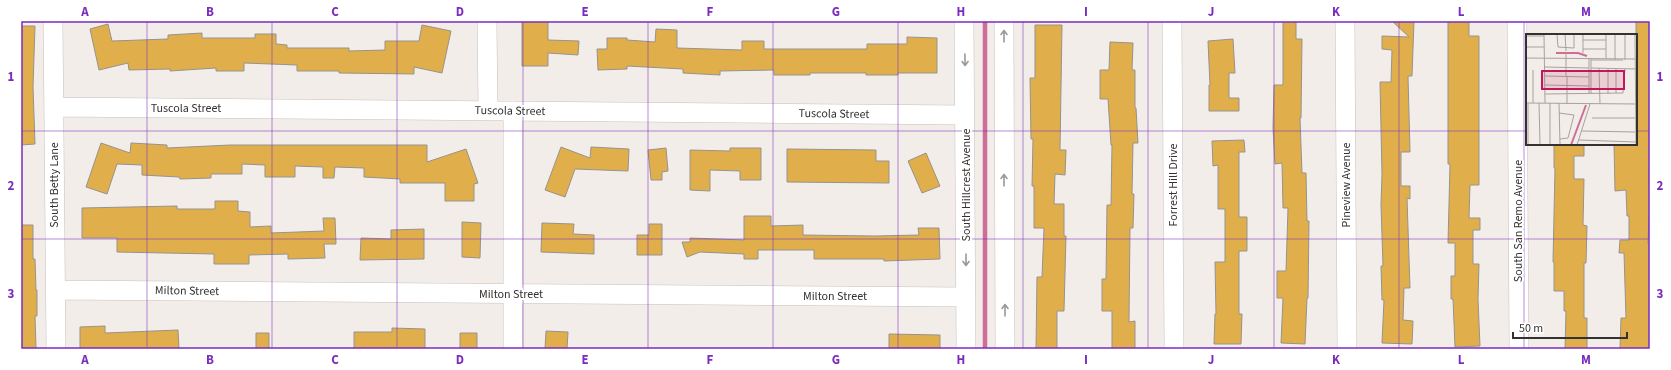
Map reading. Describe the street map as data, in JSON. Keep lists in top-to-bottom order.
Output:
{
  "streets": {
    "street": [
      "Tuscola Street",
      "South Betty Lane",
      "South Hillcrest Avenue",
      "Forrest Hill Drive",
      "Pineview Avenue",
      "South San Remo Avenue",
      "Milton Street"
    ]
  },
  "crossings": [
    ["Tuscola Street", "South Betty Lane"],
    ["Tuscola Street", "South Hillcrest Avenue"],
    ["South Betty Lane", "Milton Street"],
    ["South Hillcrest Avenue", "Milton Street"]
  ],
  "scale_bar": "50 m",
  "grid": {
    "columns": [
      "A",
      "B",
      "C",
      "D",
      "E",
      "F",
      "G",
      "H",
      "I",
      "J",
      "K",
      "L",
      "M"
    ],
    "rows": ["1", "2", "3"]
  }
}
